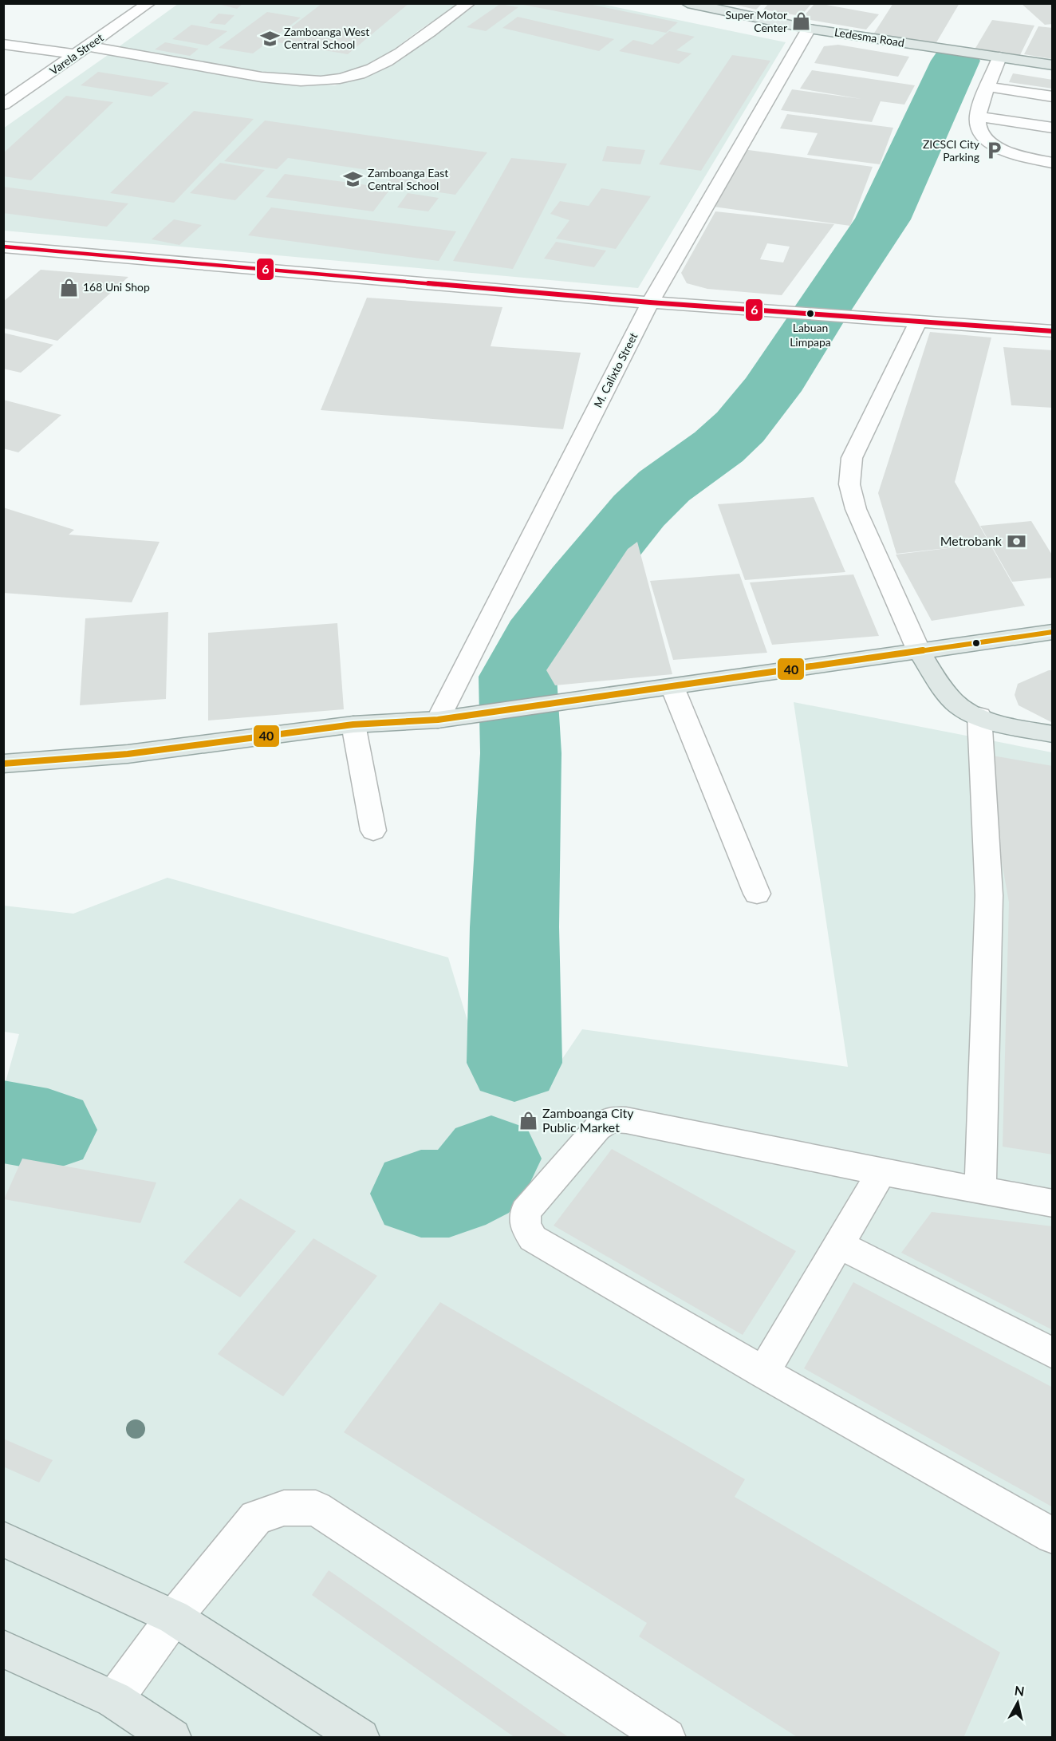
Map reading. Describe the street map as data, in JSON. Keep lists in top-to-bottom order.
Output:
{
  "streets": {
    "main road": ["Ledesma Road"],
    "street": ["Varela Street", "M. Calixto Street"]
  },
  "crossings": [
    ["Ledesma Road", "M. Calixto Street"]
  ],
  "places": {
    "shop": ["Super Motor Center", "168 Uni Shop", "Zamboanga City Public Market"],
    "school or university": ["Zamboanga West Central School", "Zamboanga East Central School"],
    "parking": ["ZICSCI City Parking"],
    "other": ["Labuan Limpapa"],
    "bank": ["Metrobank"]
  },
  "lines": ["transit line 6", "transit line 40"],
  "north": "top"
}
